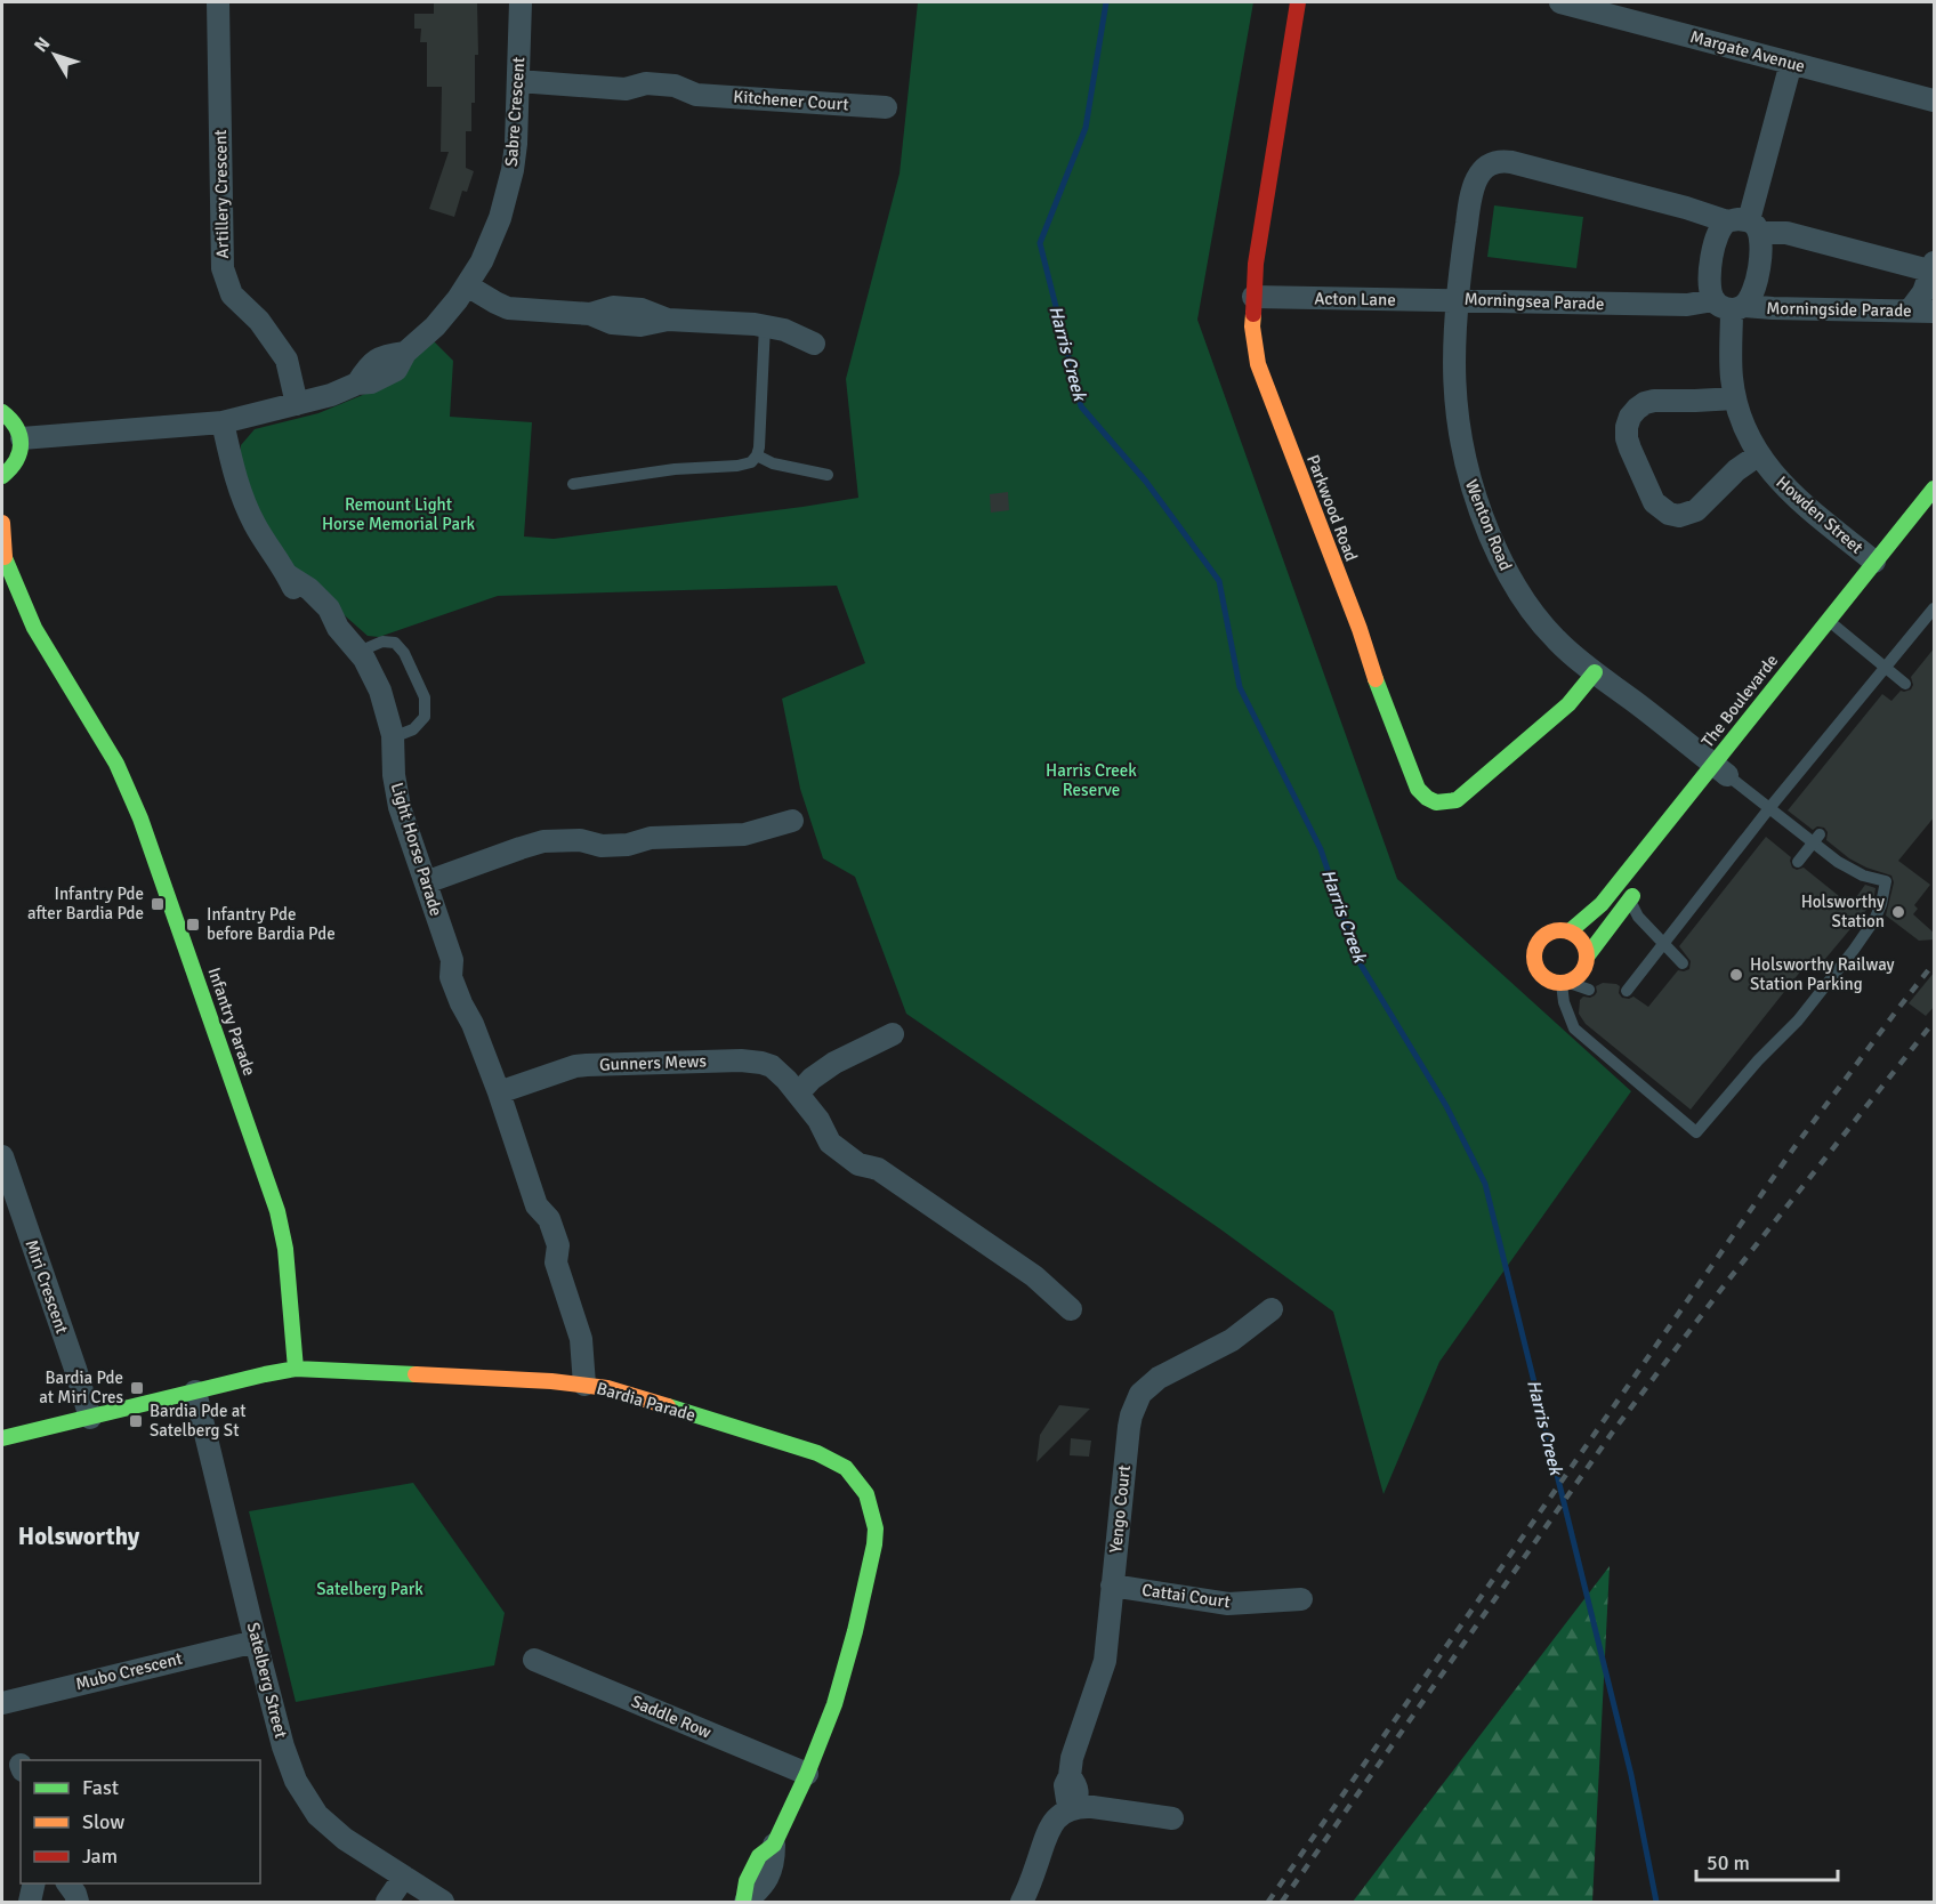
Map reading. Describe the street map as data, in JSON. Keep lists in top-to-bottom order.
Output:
{
  "streets": {
    "street": [
      "Margate Avenue",
      "Kitchener Court",
      "Sabre Crescent",
      "Artillery Crescent",
      "Acton Lane",
      "Morningsea Parade",
      "Morningside Parade",
      "Parkwood Road",
      "Howden Street",
      "Wenton Road",
      "The Boulevarde",
      "Light Horse Parade",
      "Infantry Parade",
      "Gunners Mews",
      "Miri Crescent",
      "Bardia Parade",
      "Yengo Court",
      "Cattai Court",
      "Mubo Crescent",
      "Satelberg Street",
      "Saddle Row"
    ]
  },
  "crossings": [
    ["Margate Avenue", "Howden Street"],
    ["Kitchener Court", "Sabre Crescent"],
    ["Sabre Crescent", "Artillery Crescent"],
    ["Sabre Crescent", "Light Horse Parade"],
    ["Acton Lane", "Morningsea Parade"],
    ["Acton Lane", "Parkwood Road"],
    ["Acton Lane", "Wenton Road"],
    ["Morningsea Parade", "Morningside Parade"],
    ["Morningsea Parade", "Howden Street"],
    ["Morningsea Parade", "Wenton Road"],
    ["Morningside Parade", "Howden Street"],
    ["Parkwood Road", "Wenton Road"],
    ["Howden Street", "The Boulevarde"],
    ["Wenton Road", "The Boulevarde"],
    ["Light Horse Parade", "Gunners Mews"],
    ["Light Horse Parade", "Bardia Parade"],
    ["Infantry Parade", "Bardia Parade"],
    ["Miri Crescent", "Bardia Parade"],
    ["Bardia Parade", "Satelberg Street"],
    ["Bardia Parade", "Saddle Row"],
    ["Yengo Court", "Cattai Court"],
    ["Mubo Crescent", "Satelberg Street"]
  ],
  "districts": ["Holsworthy"],
  "water": ["Harris Creek"],
  "parks": ["Remount Light Horse Memorial Park", "Harris Creek Reserve", "Satelberg Park"],
  "places": {
    "transit": [
      "Infantry Pde after Bardia Pde",
      "Infantry Pde before Bardia Pde",
      "Bardia Pde at Miri Cres",
      "Bardia Pde at Satelberg St"
    ],
    "other": ["Holsworthy Station", "Holsworthy Railway Station Parking"]
  },
  "legend": ["Fast", "Slow", "Jam"],
  "scale_bar": "50 m",
  "north": "top left"
}
